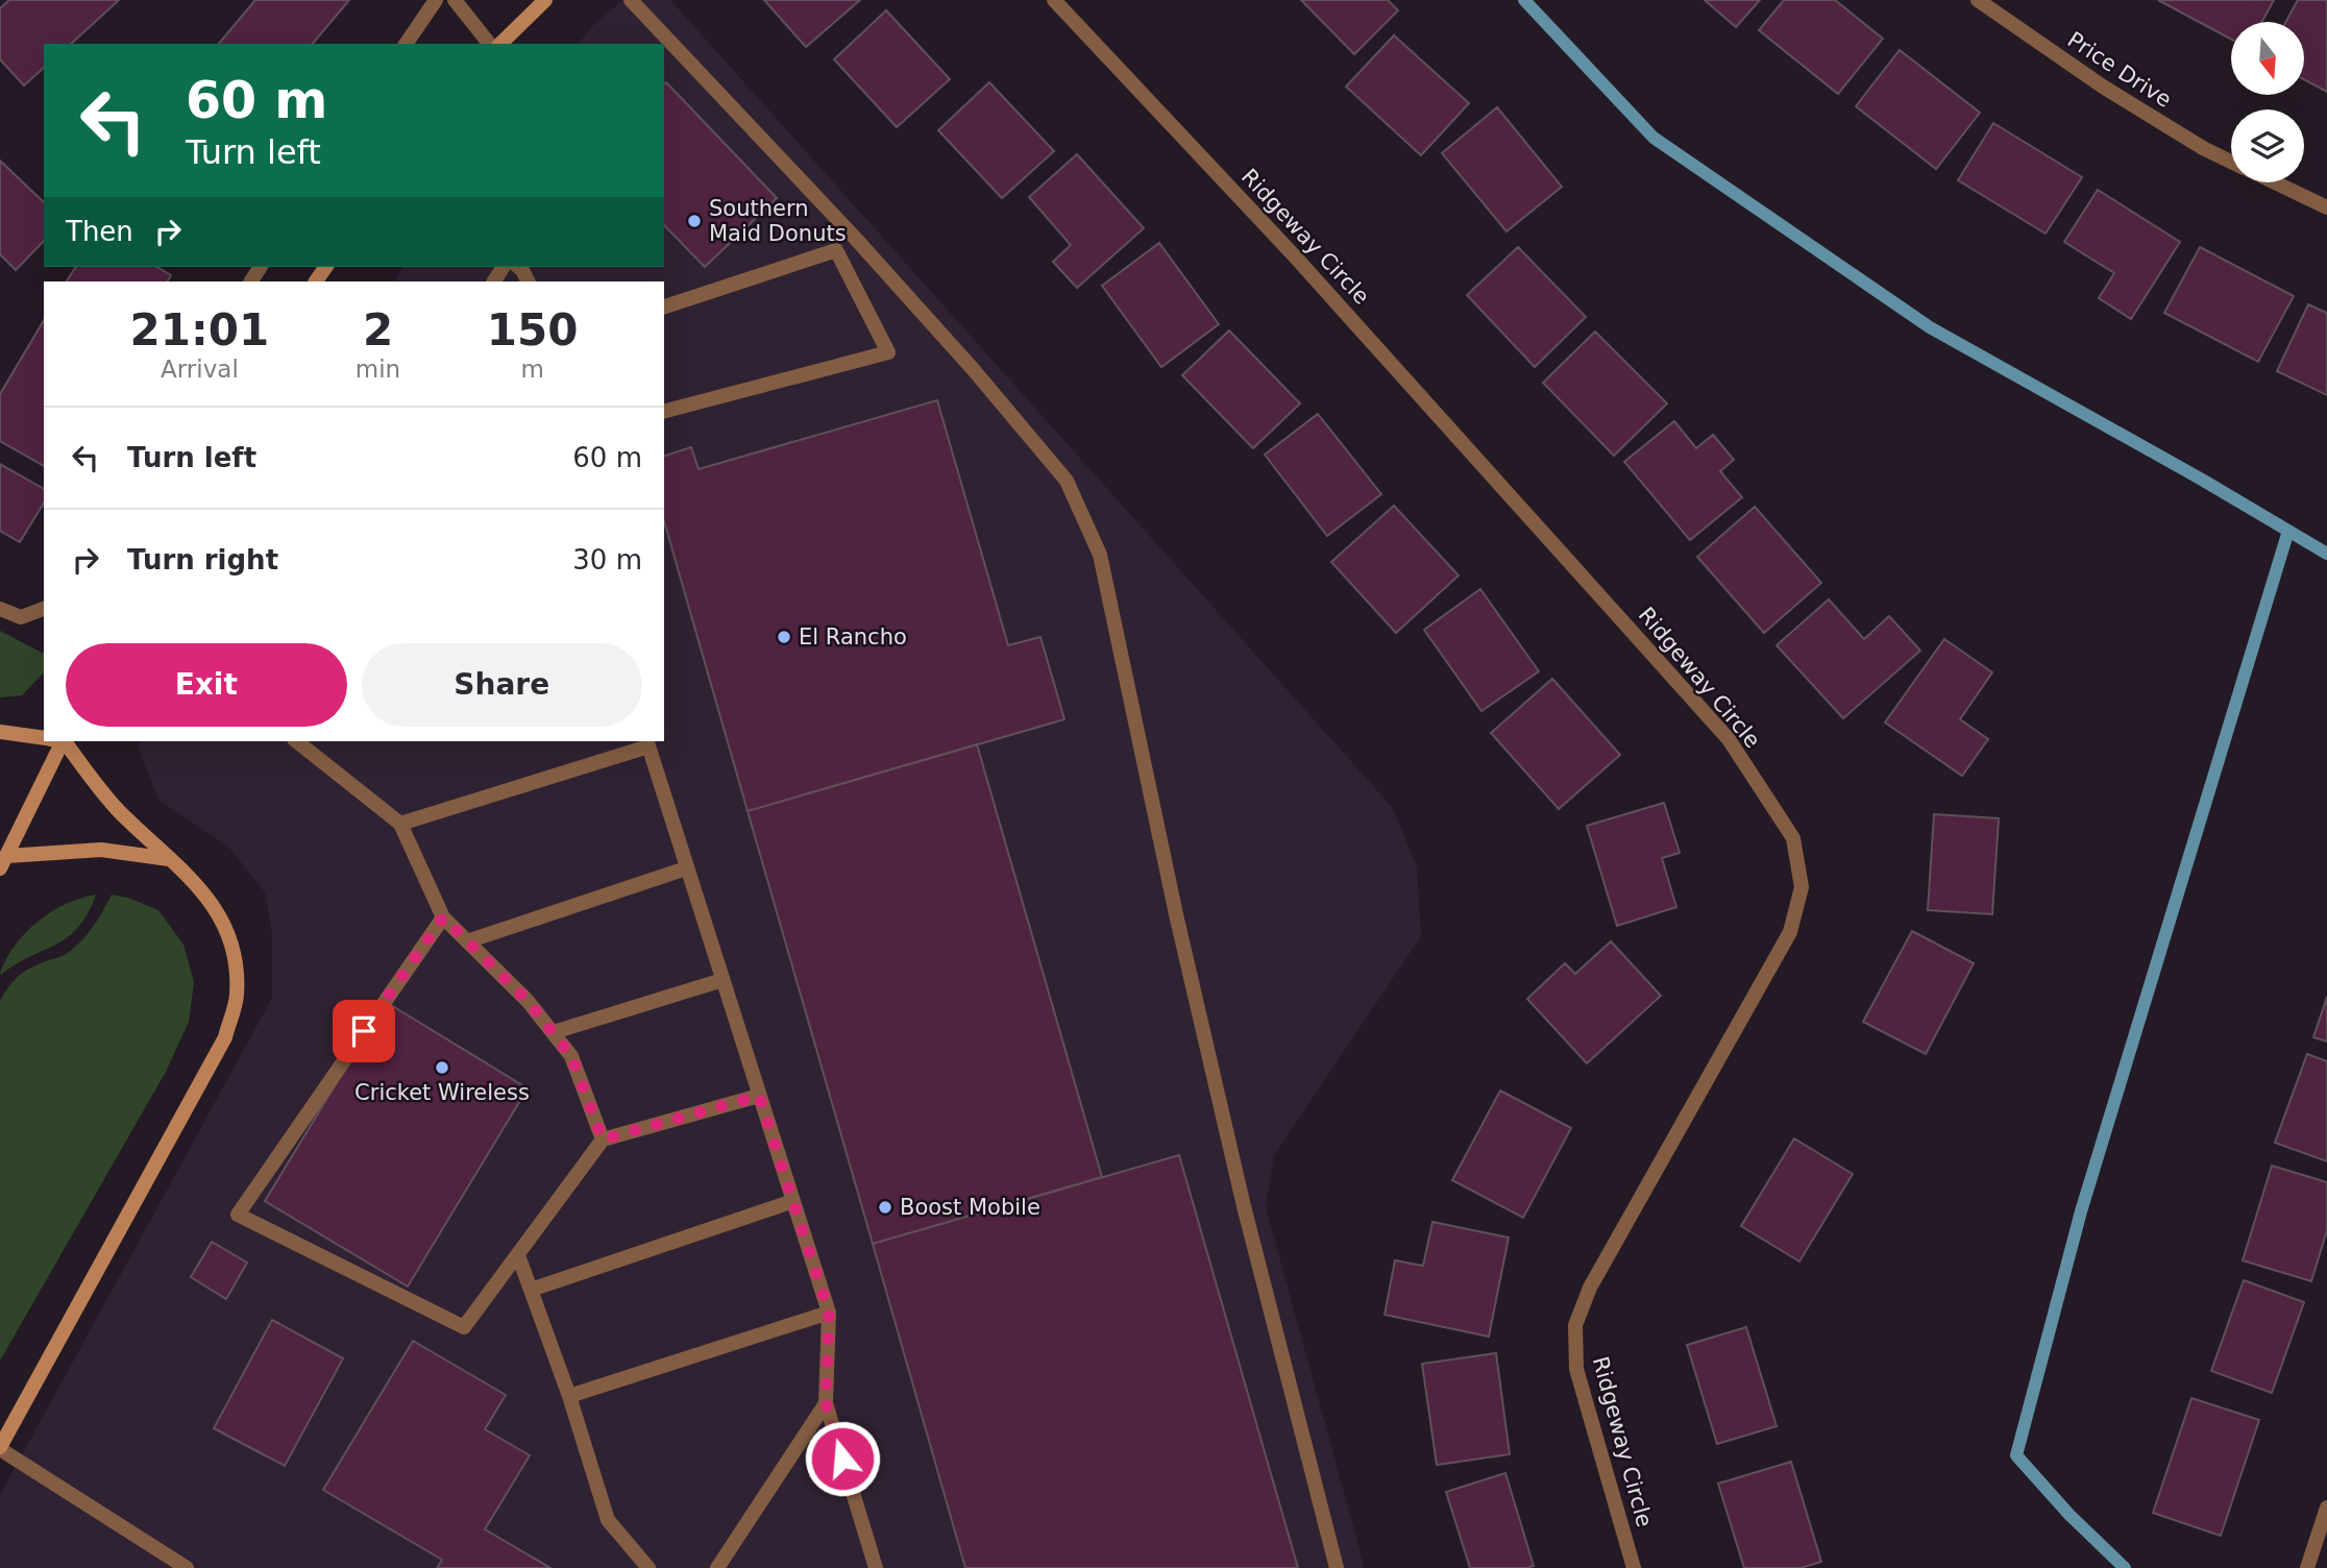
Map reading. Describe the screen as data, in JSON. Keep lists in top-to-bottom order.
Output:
{
  "streets": {
    "street": ["Price Drive", "Ridgeway Circle"]
  },
  "places": [
    "Southern Maid Donuts",
    "El Rancho",
    "Cricket Wireless",
    "Boost Mobile"
  ],
  "north": "bottom",
  "page": {
    "turn": ["60 m", "Turn left"],
    "then": "Then",
    "eta": [
      "21:01",
      "Arrival",
      "2",
      "min",
      "150",
      "m"
    ],
    "list": [
      {
        "name": "Turn left",
        "value": "60 m"
      },
      {
        "name": "Turn right",
        "value": "30 m"
      }
    ],
    "buttons": ["Exit", "Share"]
  }
}
